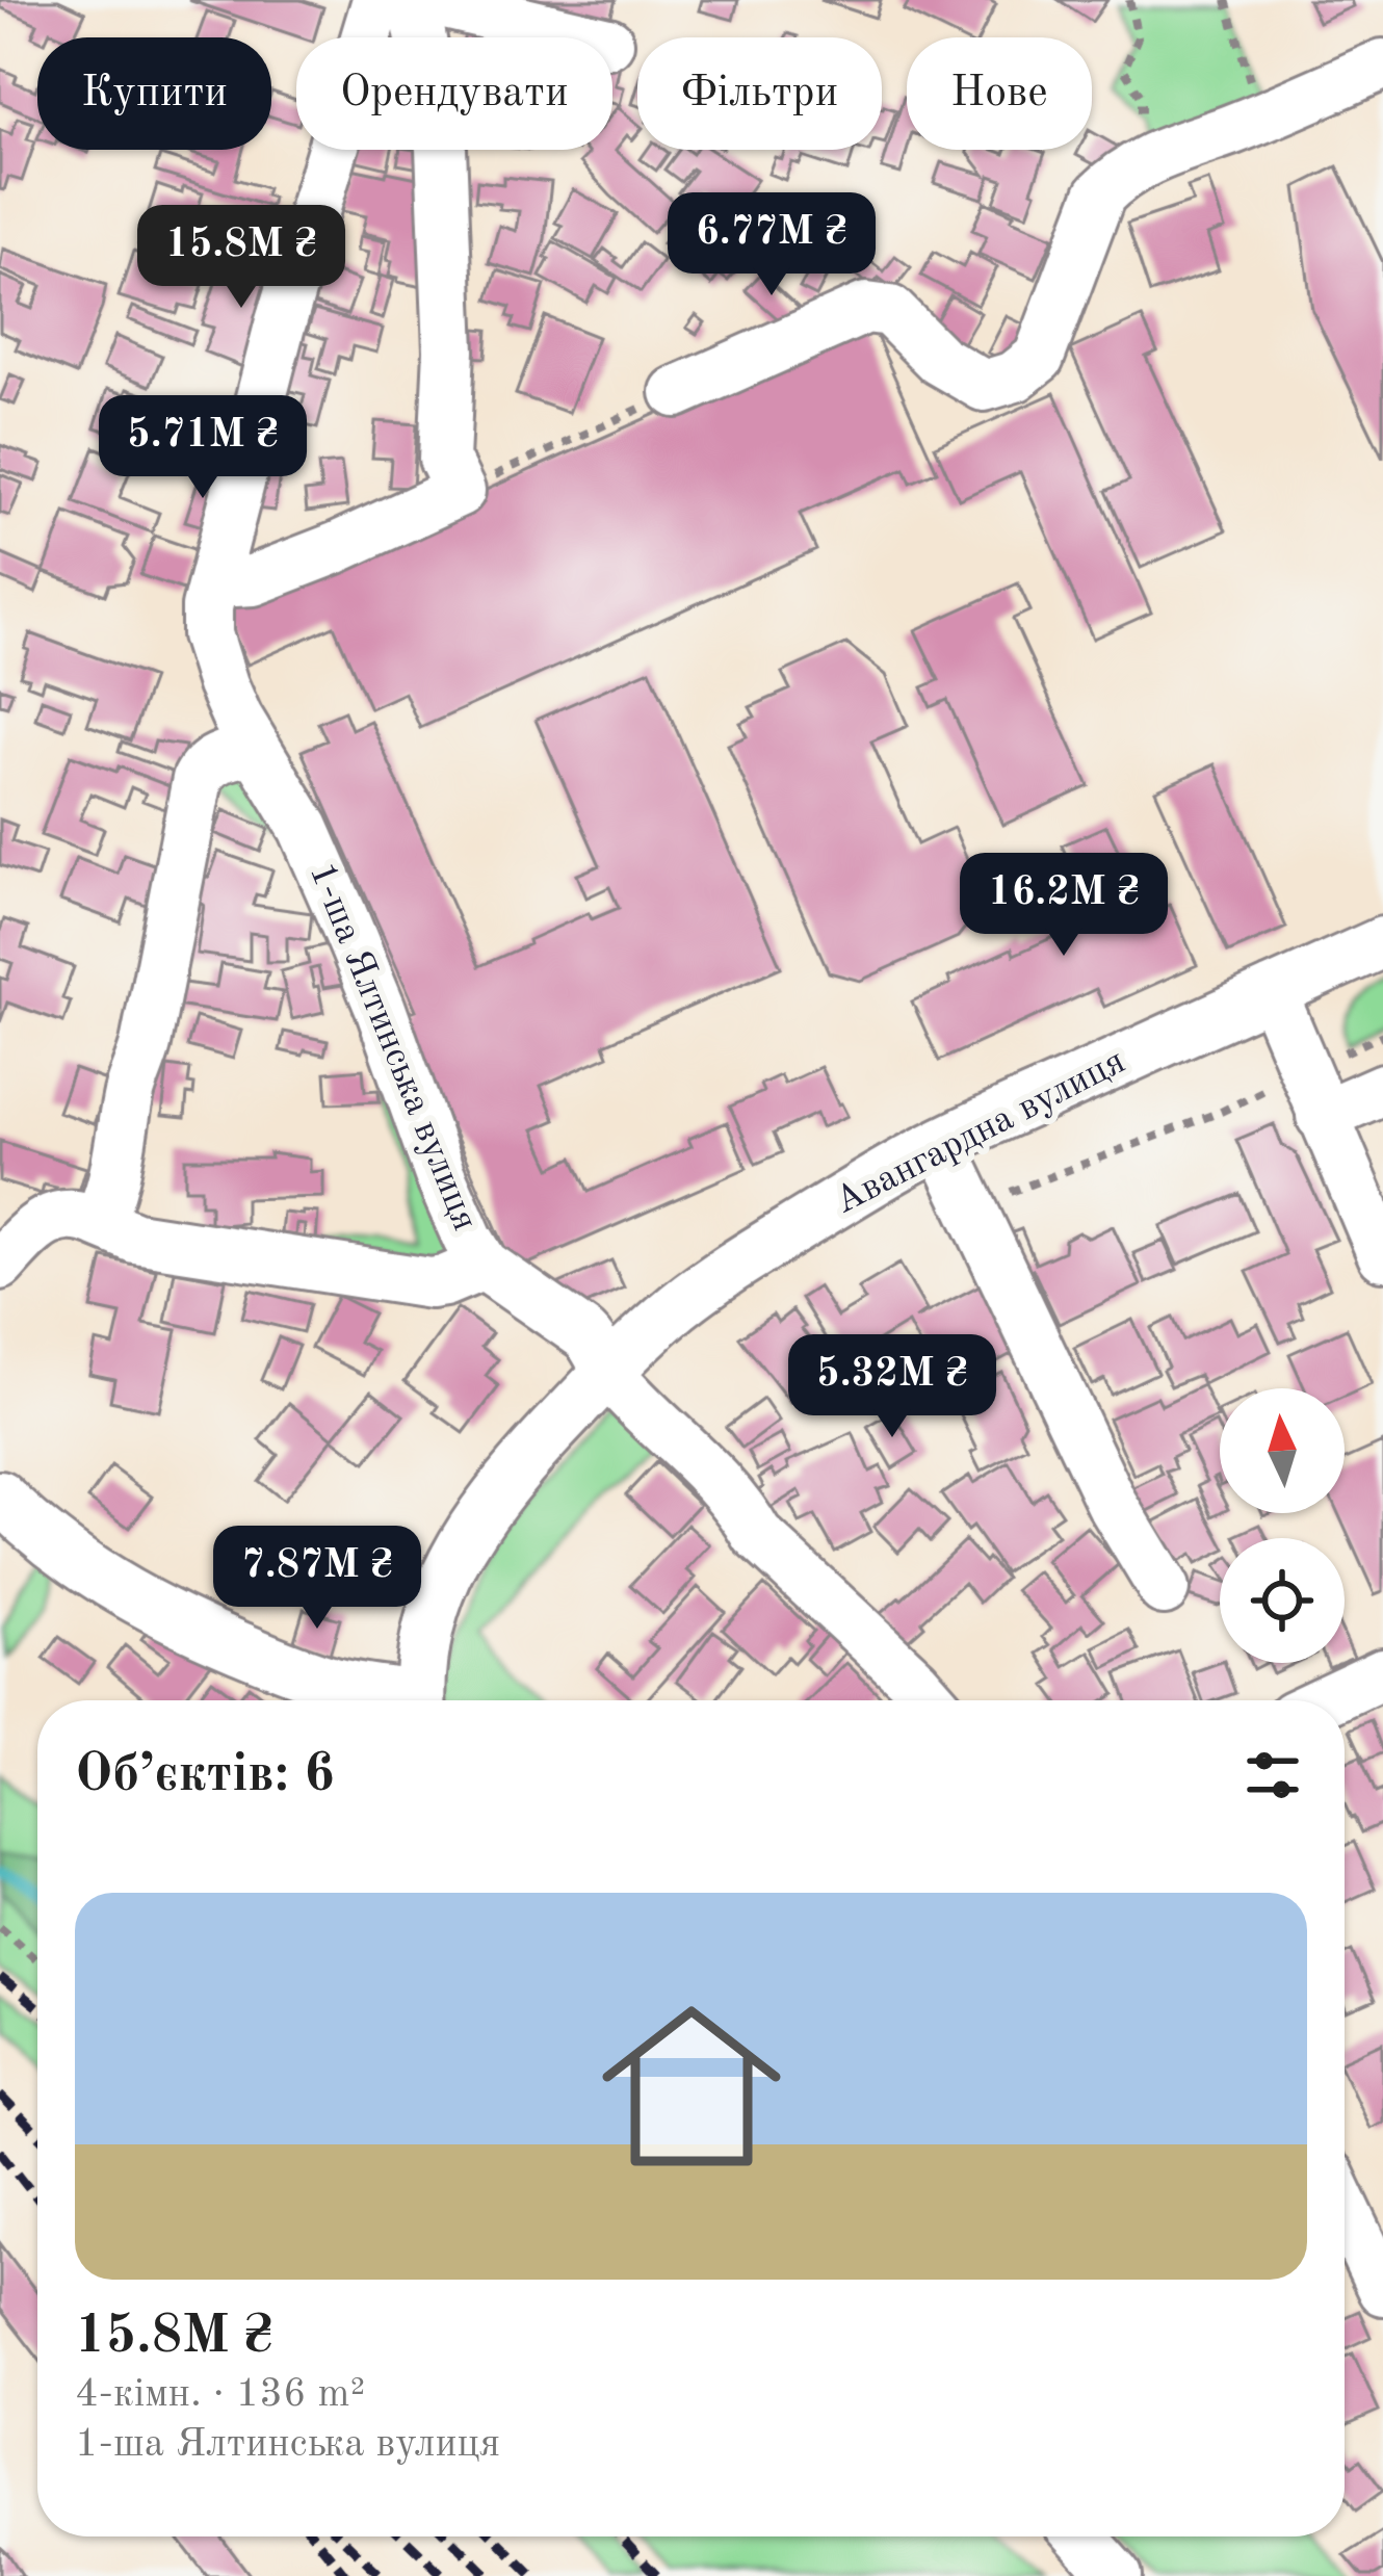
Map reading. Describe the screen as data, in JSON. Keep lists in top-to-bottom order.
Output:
{
  "streets": {
    "street": ["1-ша Ялтинська вулиця", "Авангардна вулиця"]
  },
  "crossings": [
    ["1-ша Ялтинська вулиця", "Авангардна вулиця"]
  ],
  "north": "top",
  "page": {
    "chip": [
      "Купити",
      "Орендувати",
      "Фільтри",
      "Нове"
    ],
    "price": [
      "6.77M ₴",
      "15.8M ₴",
      "5.71M ₴",
      "16.2M ₴",
      "5.32M ₴",
      "7.87M ₴"
    ],
    "heading": "Об’єктів: 6",
    "list": [
      {
        "name": "15.8M ₴",
        "note": "4-кімн. · 136 m² · 1-ша Ялтинська вулиця"
      }
    ]
  }
}
